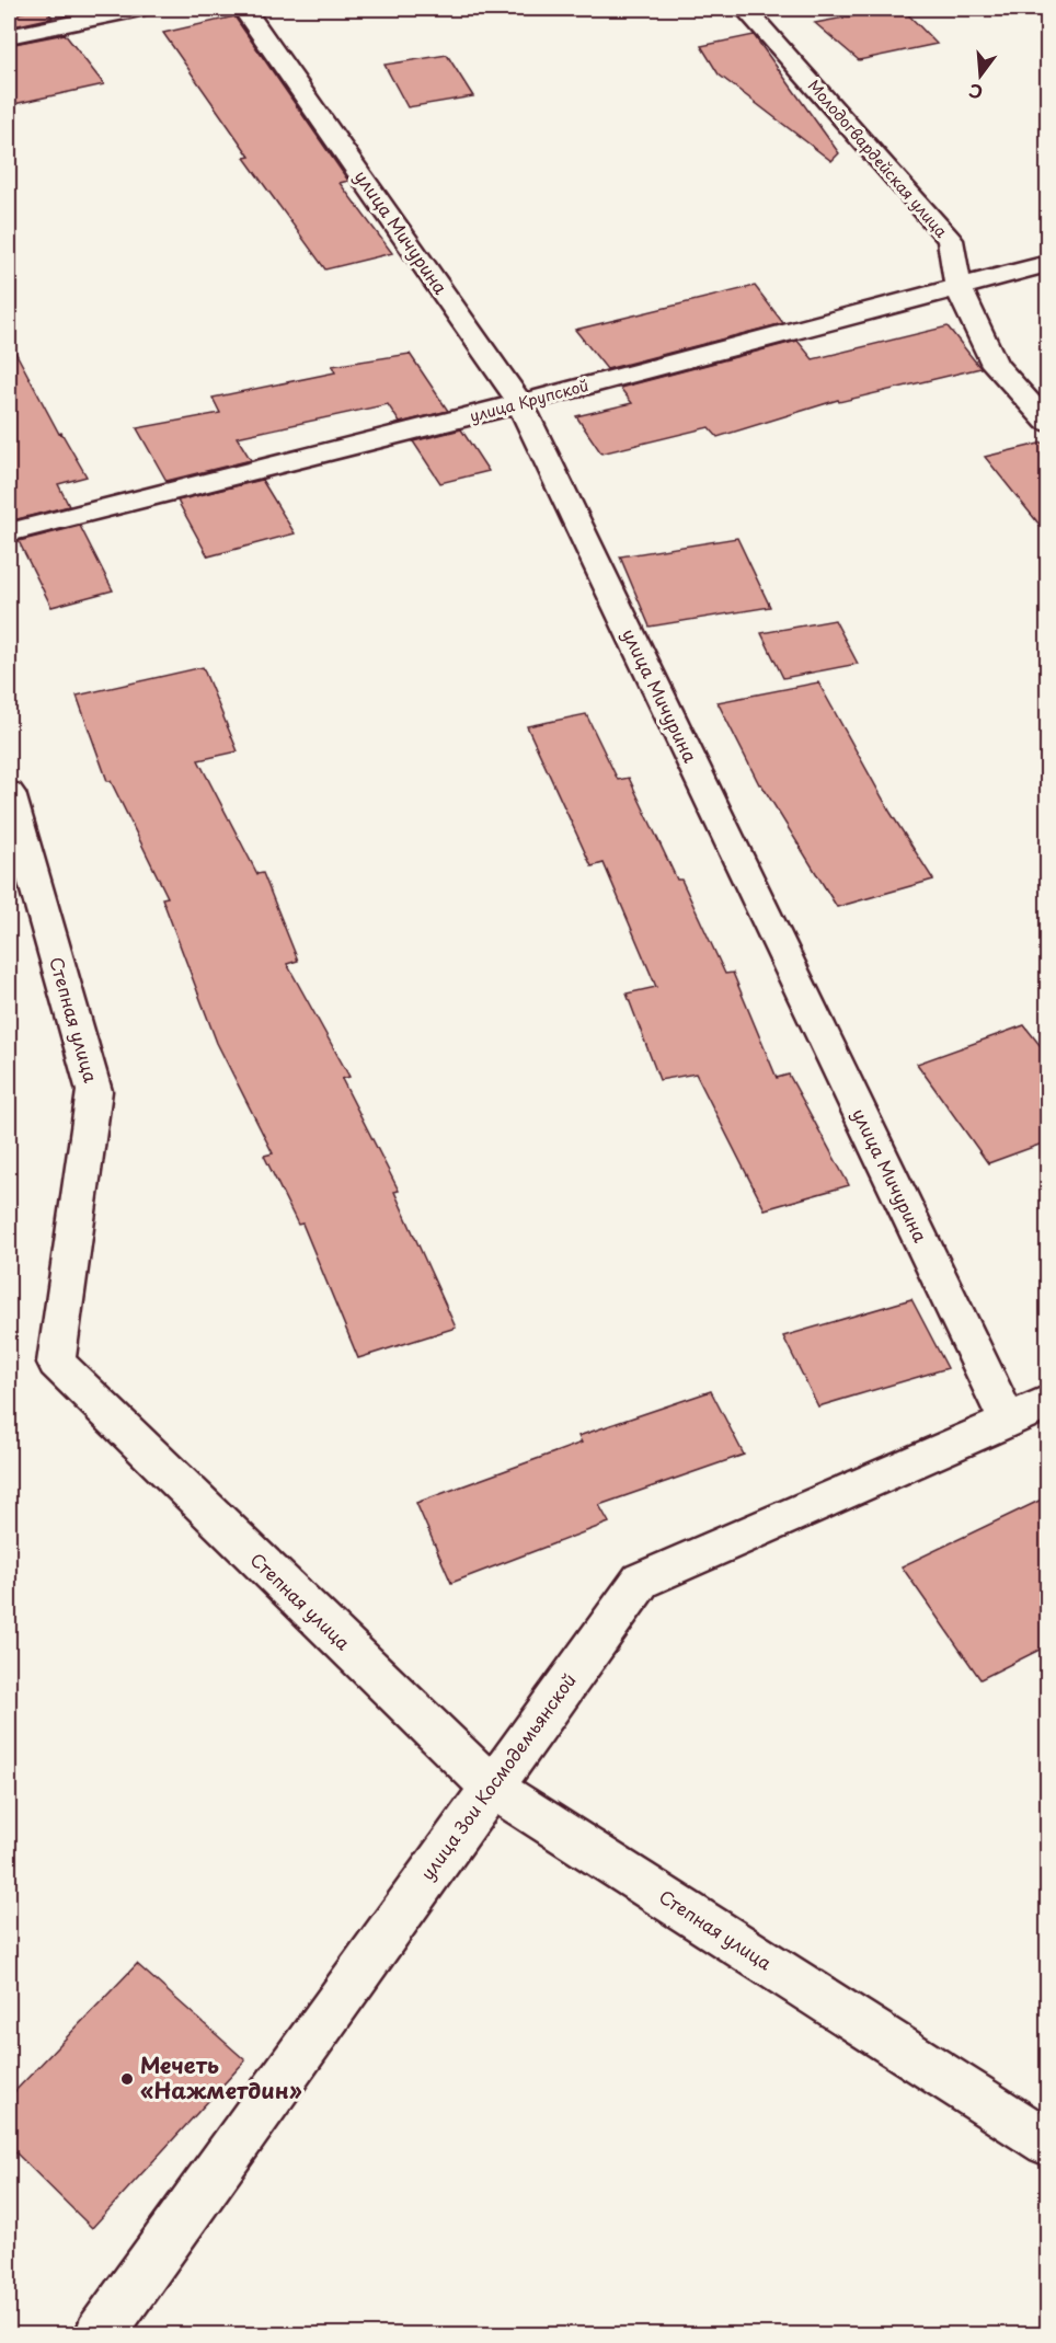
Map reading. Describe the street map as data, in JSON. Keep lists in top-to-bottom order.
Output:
{
  "streets": {
    "street": [
      "Молодогвардейская улица",
      "улица Мичурина",
      "улица Крупской",
      "Степная улица",
      "улица Зои Космодемьянской"
    ]
  },
  "crossings": [
    ["Молодогвардейская улица", "улица Крупской"],
    ["улица Мичурина", "улица Крупской"],
    ["улица Мичурина", "улица Зои Космодемьянской"],
    ["Степная улица", "улица Зои Космодемьянской"]
  ],
  "places": ["Мечеть «Нажметдин»"],
  "north": "bottom"
}
